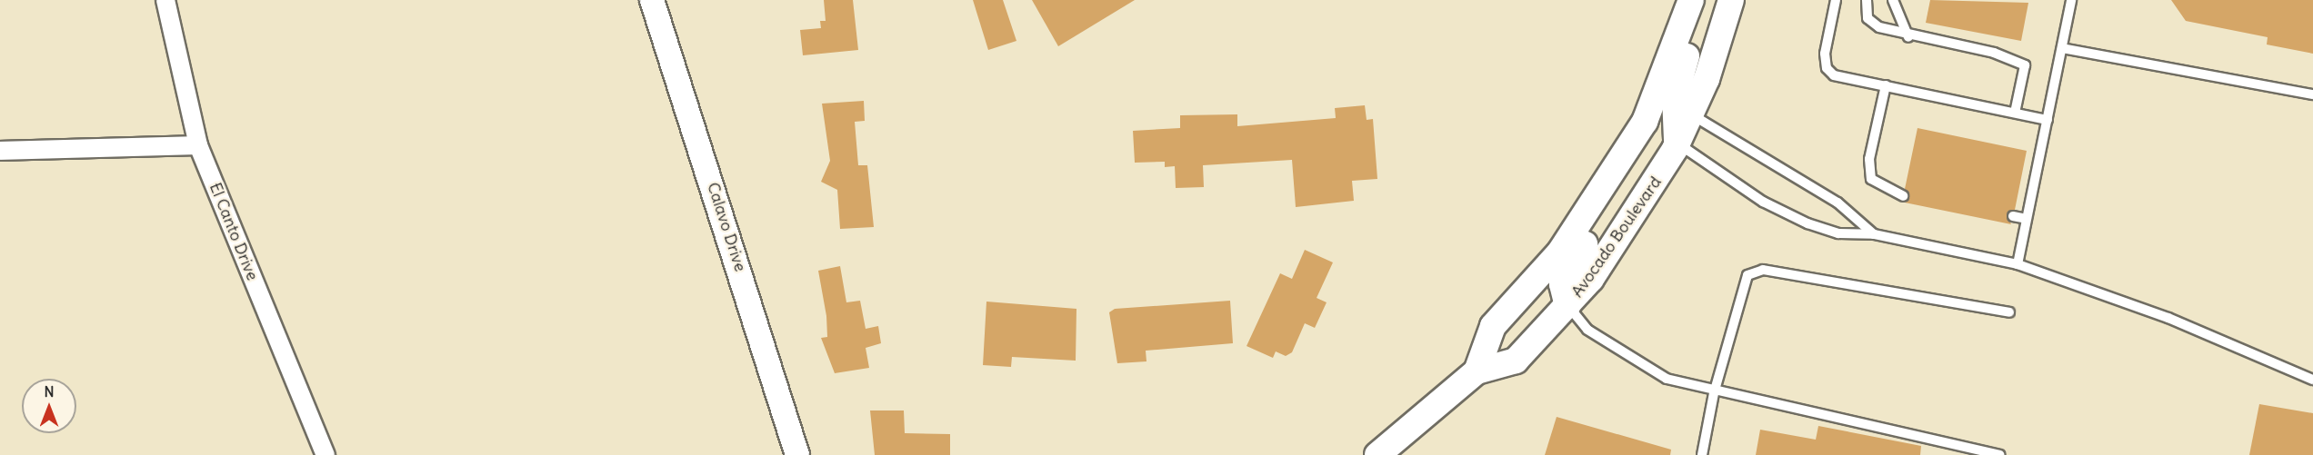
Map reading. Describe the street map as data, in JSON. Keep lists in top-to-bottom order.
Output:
{
  "streets": {
    "main road": ["Avocado Boulevard"],
    "street": ["Calavo Drive", "El Canto Drive"]
  },
  "north": "top"
}
